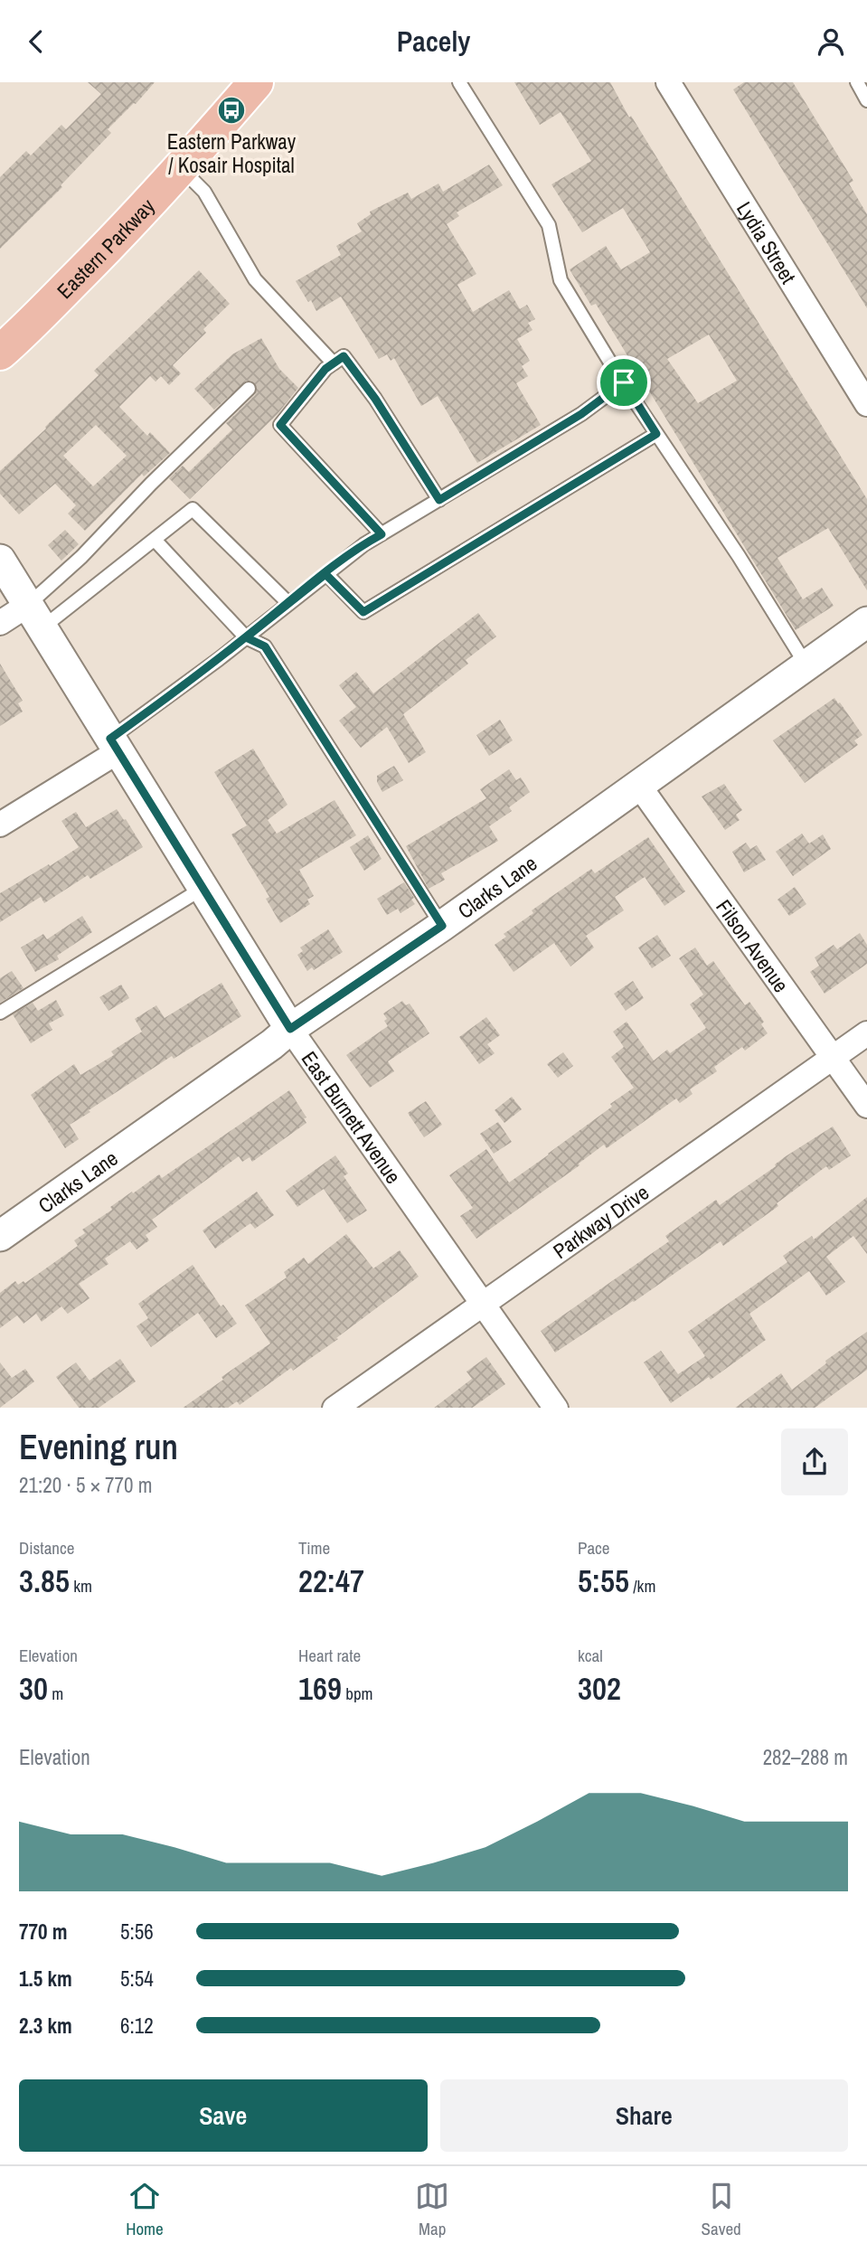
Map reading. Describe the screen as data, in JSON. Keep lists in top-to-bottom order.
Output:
{
  "streets": {
    "main road": ["Eastern Parkway"],
    "street": [
      "Lydia Street",
      "Clarks Lane",
      "Filson Avenue",
      "East Burnett Avenue",
      "Parkway Drive"
    ]
  },
  "crossings": [
    ["Clarks Lane", "Filson Avenue"],
    ["Clarks Lane", "East Burnett Avenue"],
    ["Filson Avenue", "Parkway Drive"],
    ["East Burnett Avenue", "Parkway Drive"]
  ],
  "places": {
    "bus stop": ["Eastern Parkway / Kosair Hospital"]
  },
  "page": {
    "header": "Pacely",
    "heading": ["Evening run", "21:20 · 5 × 770 m"],
    "stats": [
      ["Distance", "3.85 km"],
      ["Time", "22:47"],
      ["Pace", "5:55 /km"],
      ["Elevation", "30 m"],
      ["Heart rate", "169 bpm"],
      ["kcal", "302"]
    ],
    "chart": ["Elevation", "282–288 m"],
    "list": [
      {
        "name": "770 m",
        "note": "5:56"
      },
      {
        "name": "1.5 km",
        "note": "5:54"
      },
      {
        "name": "2.3 km",
        "note": "6:12"
      }
    ],
    "buttons": ["Save", "Share"],
    "tabs": ["Home", "Map", "Saved"]
  }
}
